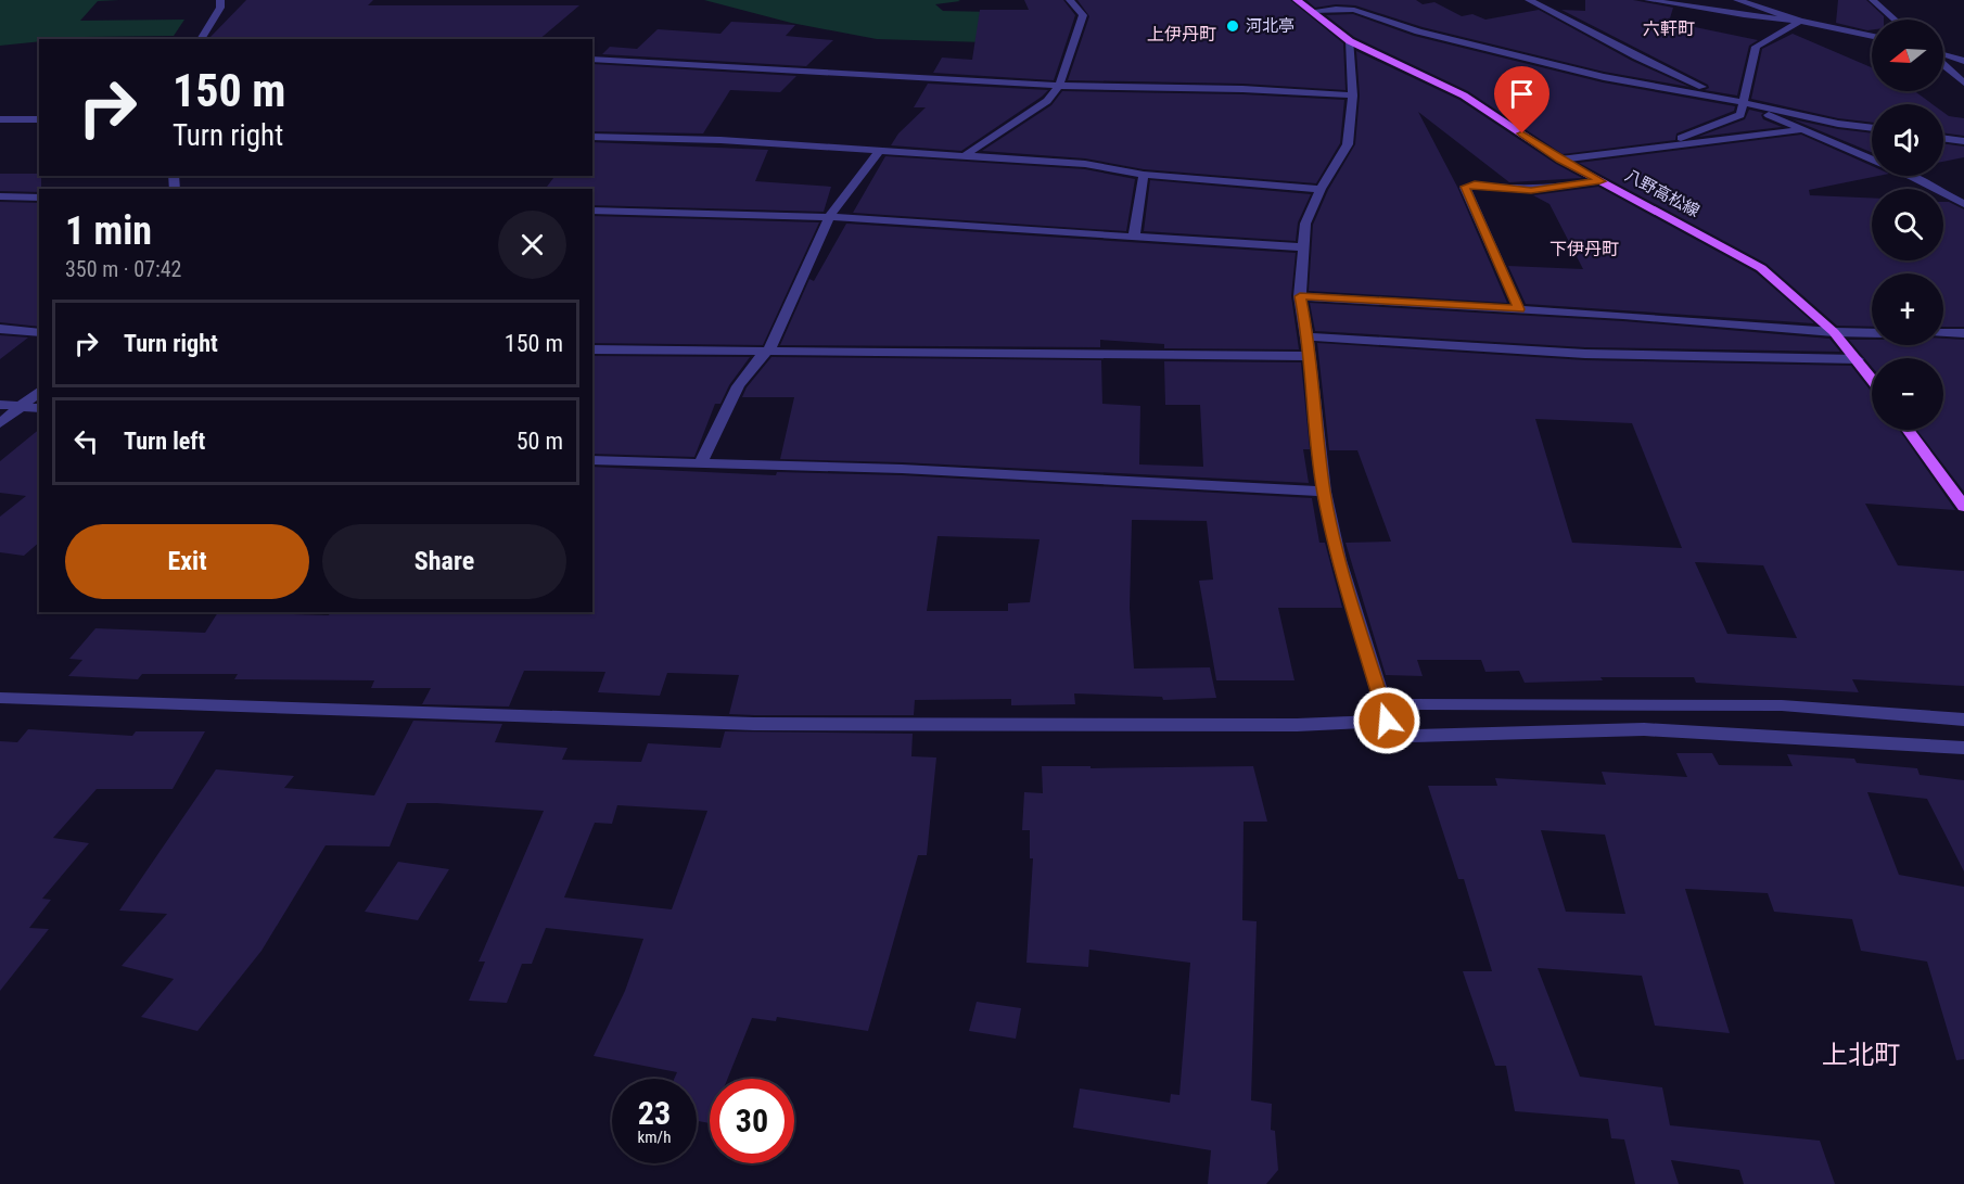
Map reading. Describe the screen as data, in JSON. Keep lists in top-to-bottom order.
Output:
{
  "streets": {
    "main road": ["八野高松線"]
  },
  "districts": [
    "六軒町",
    "上伊丹町",
    "下伊丹町",
    "上北町"
  ],
  "places": ["河北亭"],
  "north": "left",
  "page": {
    "map_buttons": ["+", "−"],
    "turn": ["150 m", "Turn right"],
    "heading": ["1 min", "350 m · 07:42"],
    "list": [
      {
        "name": "Turn right",
        "value": "150 m"
      },
      {
        "name": "Turn left",
        "value": "50 m"
      }
    ],
    "buttons": ["Exit", "Share"],
    "speed": "23 km/h",
    "limit": "30"
  }
}
